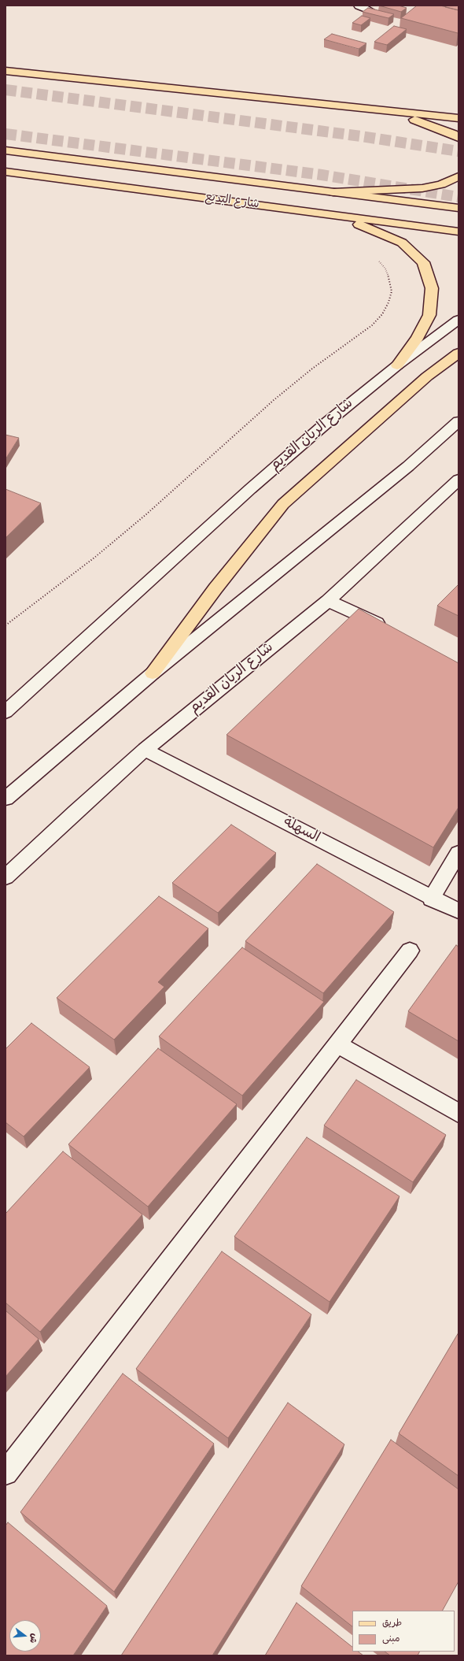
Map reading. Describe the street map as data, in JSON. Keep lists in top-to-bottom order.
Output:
{
  "streets": {
    "main road": ["شارع البديع"],
    "street": ["شارع الريان القديم", "السهلة"]
  },
  "crossings": [
    ["شارع الريان القديم", "السهلة"]
  ],
  "legend": ["طريق", "مبنى"],
  "north": "right"
}
